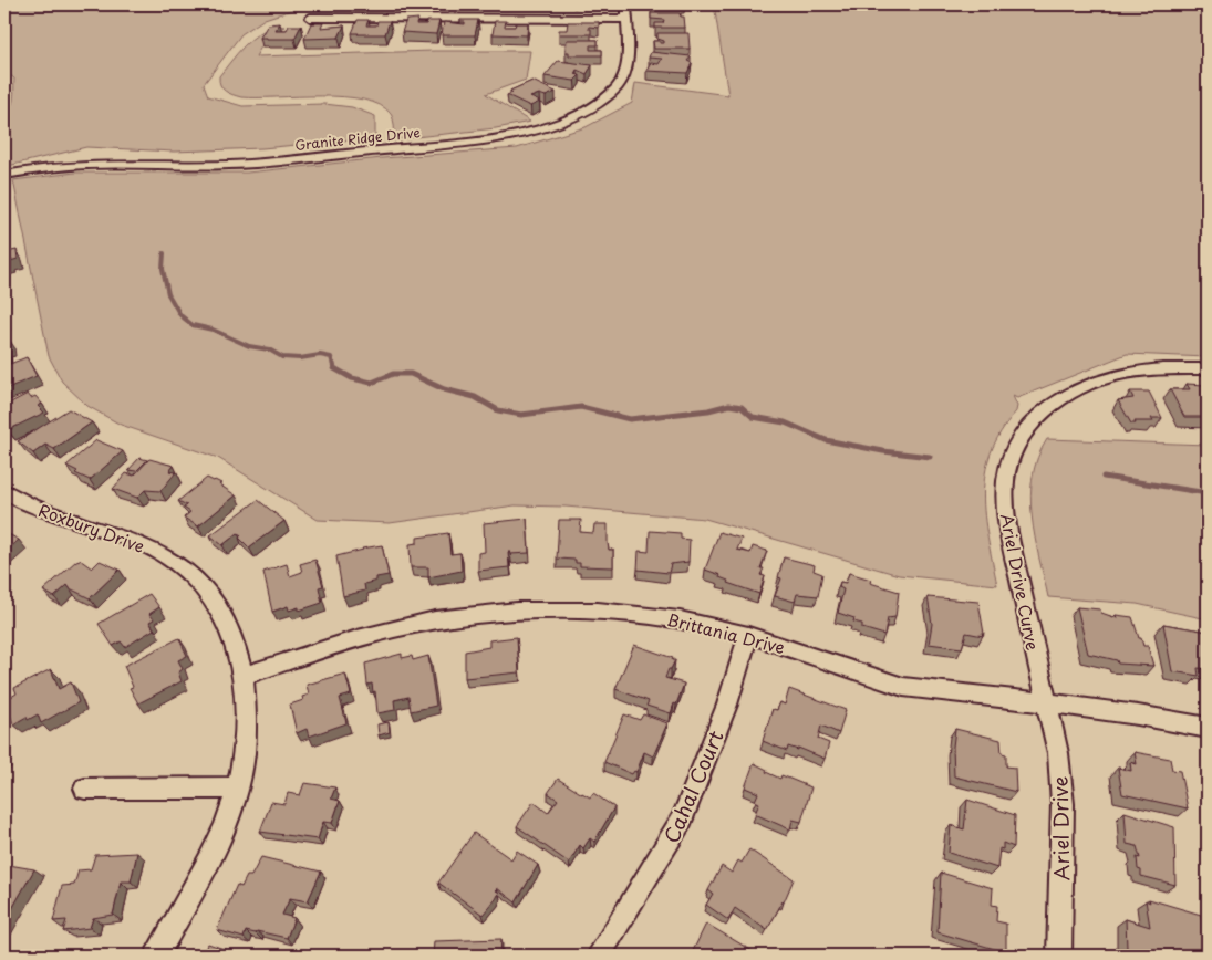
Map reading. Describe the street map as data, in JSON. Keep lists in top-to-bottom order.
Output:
{
  "streets": {
    "street": [
      "Granite Ridge Drive",
      "Roxbury Drive",
      "Ariel Drive Curve",
      "Brittania Drive",
      "Cahal Court",
      "Ariel Drive"
    ]
  },
  "crossings": [
    ["Roxbury Drive", "Brittania Drive"],
    ["Ariel Drive Curve", "Brittania Drive"],
    ["Ariel Drive Curve", "Ariel Drive"],
    ["Brittania Drive", "Cahal Court"],
    ["Brittania Drive", "Ariel Drive"]
  ]
}
